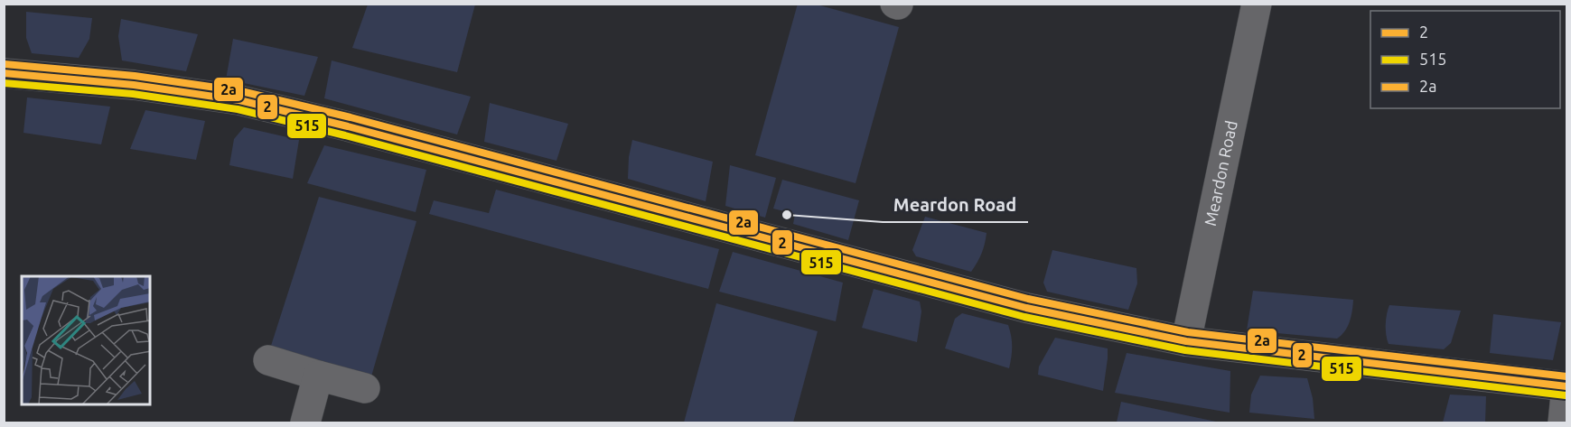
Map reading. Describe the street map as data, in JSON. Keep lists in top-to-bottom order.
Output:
{
  "streets": {
    "street": ["Meardon Road"]
  },
  "places": ["Meardon Road"],
  "lines": ["transit line 2a", "transit line 2", "transit line 515"],
  "legend": ["2", "515", "2a"]
}
